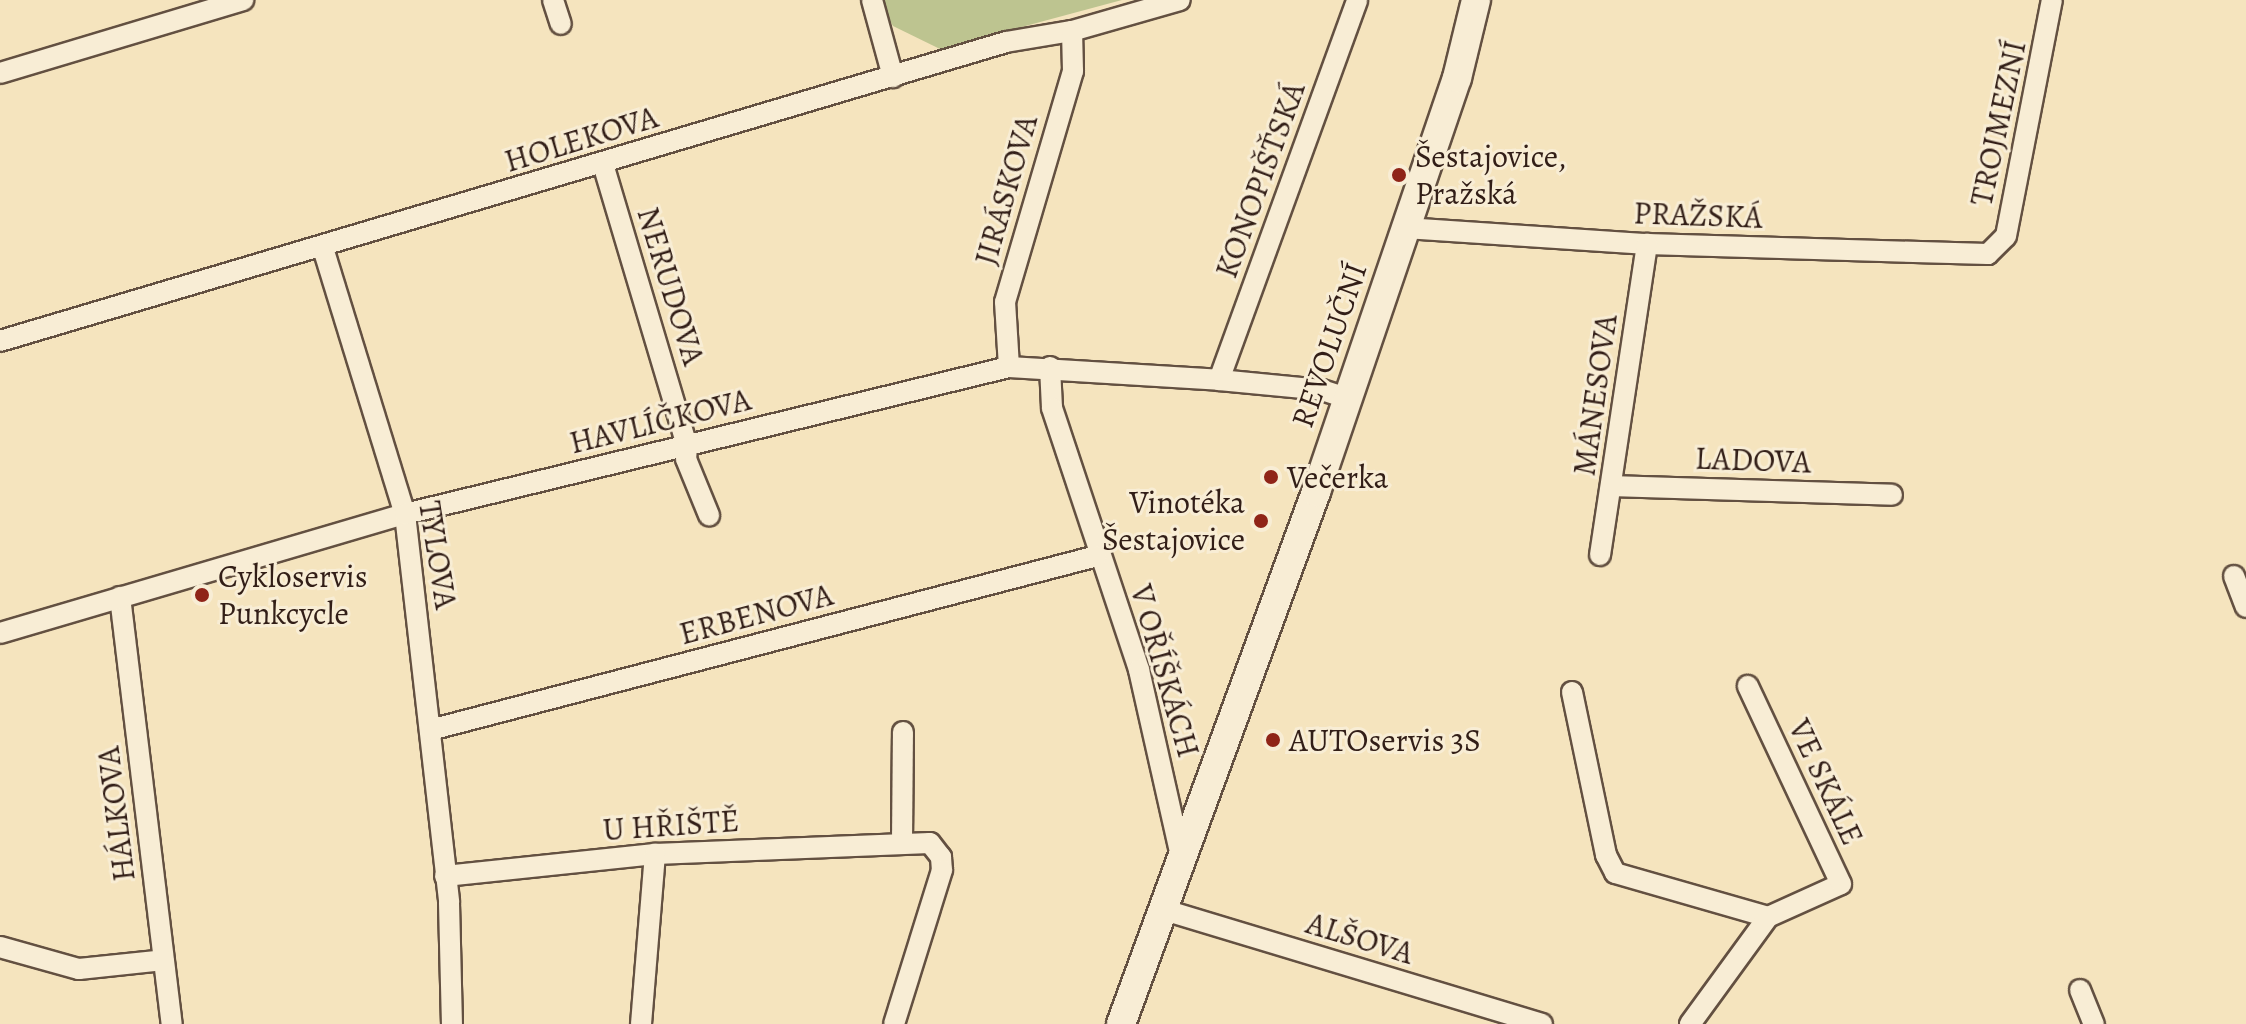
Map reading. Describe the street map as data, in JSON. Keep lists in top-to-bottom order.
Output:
{
  "streets": {
    "street": [
      "TROJMEZNÍ",
      "HOLEKOVA",
      "KONOPIŠŤSKÁ",
      "JIRÁSKOVA",
      "PRAŽSKÁ",
      "NERUDOVA",
      "REVOLUČNÍ",
      "MÁNESOVA",
      "HAVLÍČKOVA",
      "LADOVA",
      "TYLOVA",
      "ERBENOVA",
      "V OŘÍŠKÁCH",
      "VE SKÁLE",
      "HÁLKOVA",
      "U HŘIŠTĚ",
      "ALŠOVA"
    ]
  },
  "crossings": [
    ["TROJMEZNÍ", "PRAŽSKÁ"],
    ["HOLEKOVA", "JIRÁSKOVA"],
    ["HOLEKOVA", "NERUDOVA"],
    ["HOLEKOVA", "TYLOVA"],
    ["KONOPIŠŤSKÁ", "HAVLÍČKOVA"],
    ["JIRÁSKOVA", "HAVLÍČKOVA"],
    ["PRAŽSKÁ", "REVOLUČNÍ"],
    ["PRAŽSKÁ", "MÁNESOVA"],
    ["NERUDOVA", "HAVLÍČKOVA"],
    ["REVOLUČNÍ", "HAVLÍČKOVA"],
    ["REVOLUČNÍ", "V OŘÍŠKÁCH"],
    ["REVOLUČNÍ", "ALŠOVA"],
    ["MÁNESOVA", "LADOVA"],
    ["HAVLÍČKOVA", "TYLOVA"],
    ["HAVLÍČKOVA", "V OŘÍŠKÁCH"],
    ["HAVLÍČKOVA", "HÁLKOVA"],
    ["TYLOVA", "ERBENOVA"],
    ["TYLOVA", "U HŘIŠTĚ"],
    ["ERBENOVA", "V OŘÍŠKÁCH"]
  ],
  "places": [
    "Šestajovice, Pražská",
    "Večerka",
    "Vinotéka Šestajovice",
    "Cykloservis Punkcycle",
    "AUTOservis 3S"
  ]
}
